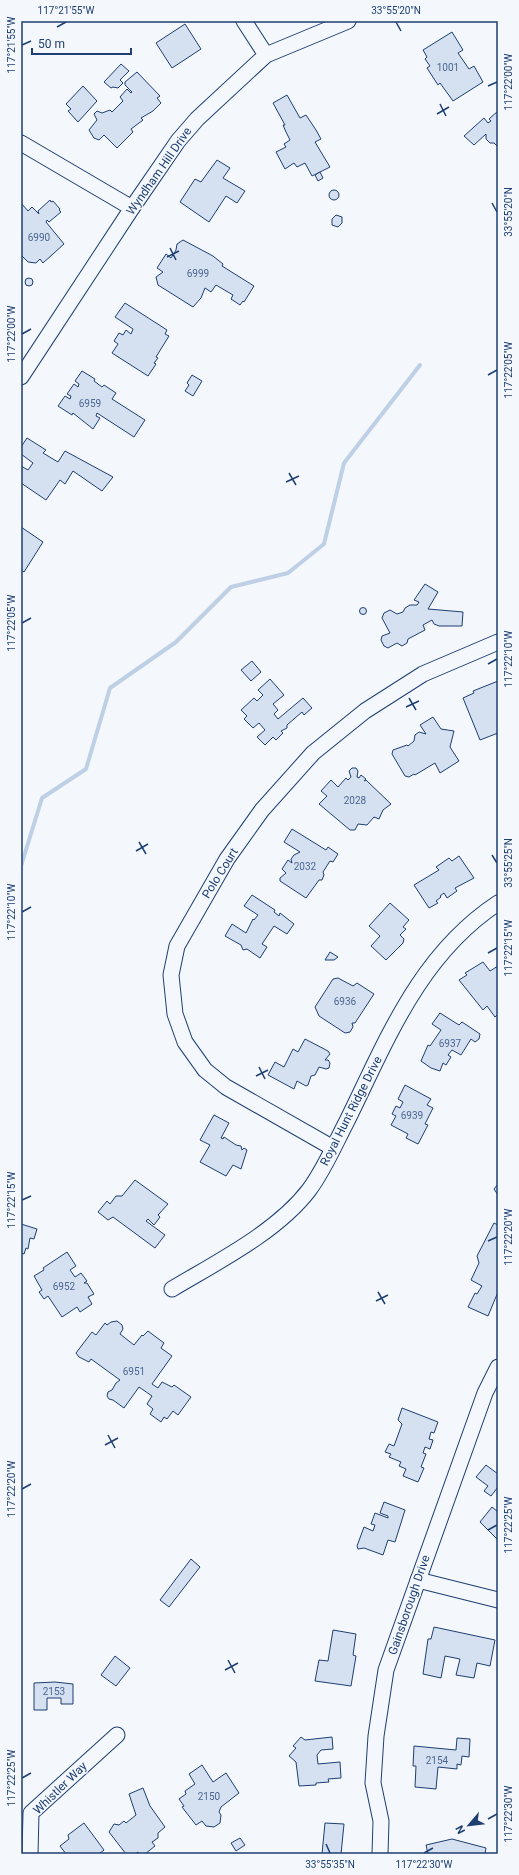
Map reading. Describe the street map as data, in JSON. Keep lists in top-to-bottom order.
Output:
{
  "streets": {
    "street": [
      "Wyndham Hill Drive",
      "Polo Court",
      "Royal Hunt Ridge Drive",
      "Gainsborough Drive",
      "Whistler Way"
    ]
  },
  "crossings": [
    ["Polo Court", "Royal Hunt Ridge Drive"]
  ],
  "house_numbers": [
    "1001",
    "6990",
    "6999",
    "6959",
    "2028",
    "2032",
    "6936",
    "6937",
    "6939",
    "6952",
    "6951",
    "2153",
    "2154",
    "2150"
  ],
  "scale_bar": "50 m",
  "north": "bottom left",
  "coordinates": [
    "117°21'55\"W",
    "33°55'20\"N",
    "117°22'00\"W",
    "117°22'05\"W",
    "117°22'10\"W",
    "33°55'25\"N",
    "117°22'15\"W",
    "117°22'20\"W",
    "117°22'25\"W",
    "117°22'30\"W",
    "33°55'35\"N"
  ]
}
